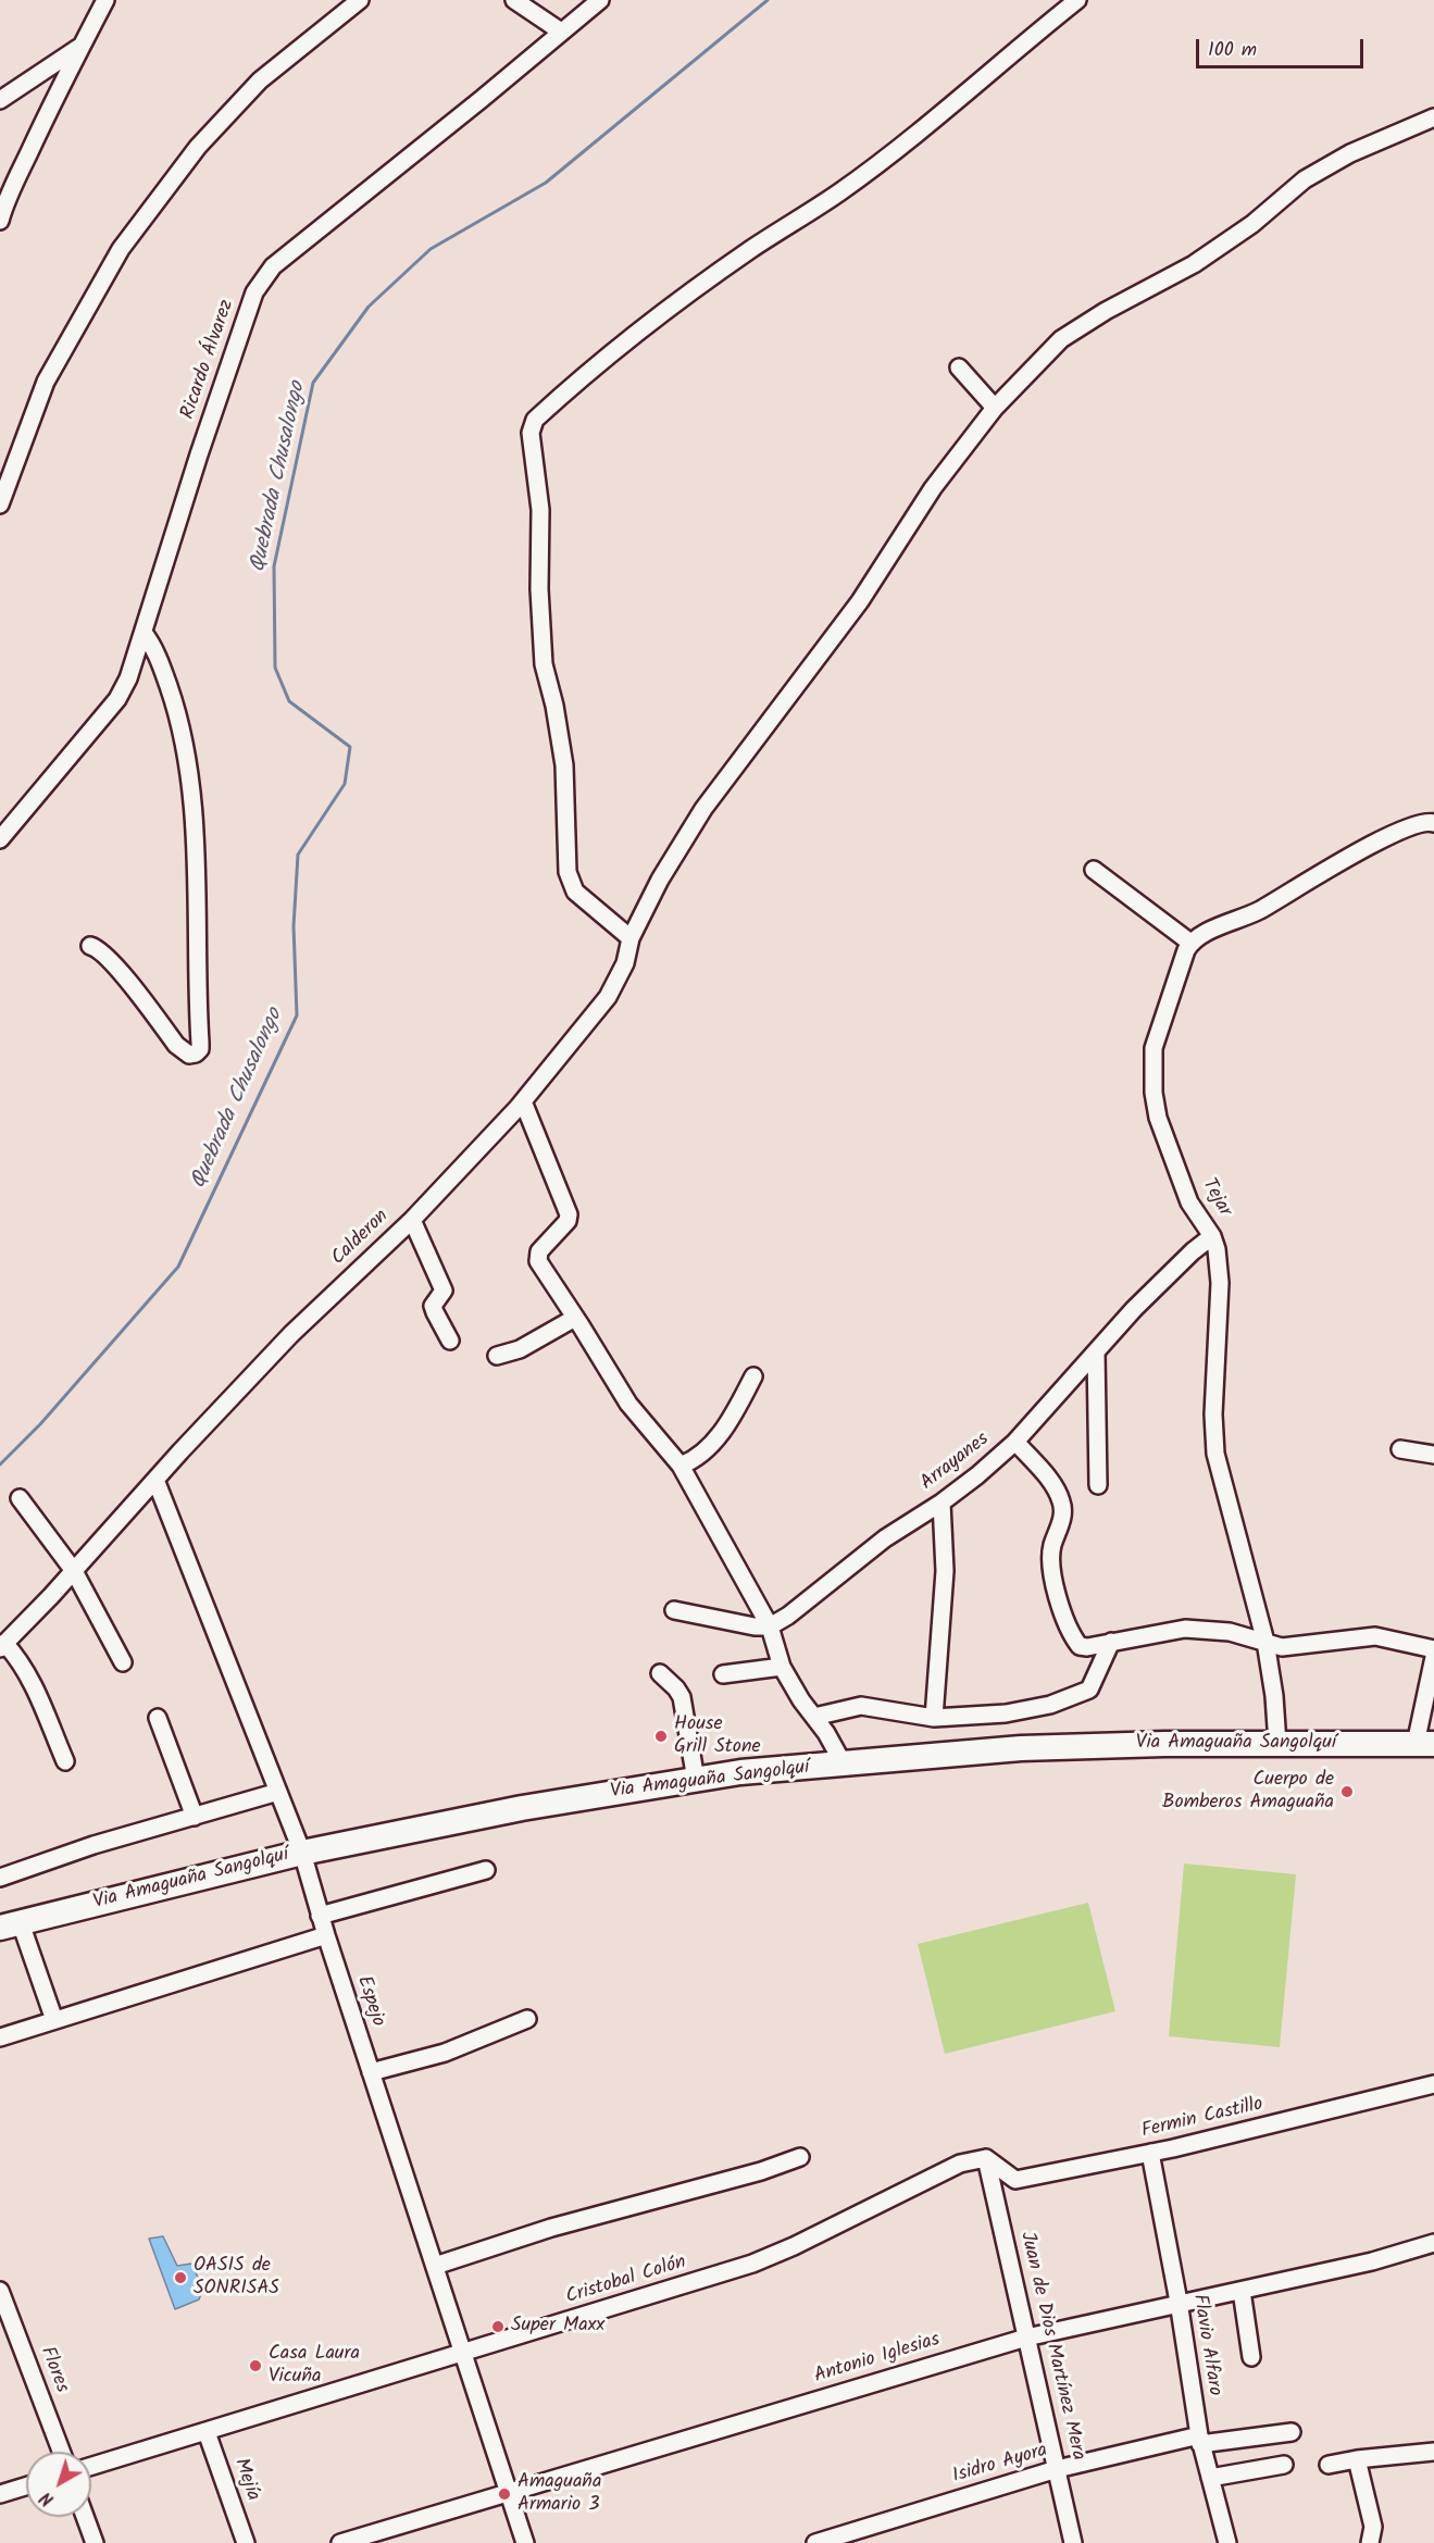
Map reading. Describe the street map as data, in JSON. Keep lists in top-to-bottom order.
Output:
{
  "streets": {
    "highway": ["Via Amaguaña Sangolquí"],
    "street": [
      "Ricardo Álvarez",
      "Tejar",
      "Calderon",
      "Arrayanes",
      "Espejo",
      "Fermin Castillo",
      "Cristobal Colón",
      "Flavio Alfaro",
      "Juan de Dios Martínez Mera",
      "Antonio Iglesias",
      "Flores",
      "Isidro Ayora",
      "Mejía"
    ]
  },
  "crossings": [
    ["Tejar", "Arrayanes"],
    ["Tejar", "Via Amaguaña Sangolquí"],
    ["Calderon", "Espejo"],
    ["Via Amaguaña Sangolquí", "Espejo"],
    ["Espejo", "Cristobal Colón"],
    ["Espejo", "Antonio Iglesias"],
    ["Fermin Castillo", "Flavio Alfaro"],
    ["Fermin Castillo", "Juan de Dios Martínez Mera"],
    ["Cristobal Colón", "Juan de Dios Martínez Mera"],
    ["Cristobal Colón", "Mejía"],
    ["Flavio Alfaro", "Antonio Iglesias"],
    ["Flavio Alfaro", "Isidro Ayora"],
    ["Juan de Dios Martínez Mera", "Antonio Iglesias"],
    ["Juan de Dios Martínez Mera", "Isidro Ayora"]
  ],
  "water": ["Quebrada Chusalongo"],
  "places": [
    "House Grill Stone",
    "Cuerpo de Bomberos Amaguaña",
    "OASIS de SONRISAS",
    "Super Maxx",
    "Casa Laura Vicuña",
    "Amaguaña Armario 3"
  ],
  "scale_bar": "100 m",
  "north": "bottom left"
}
